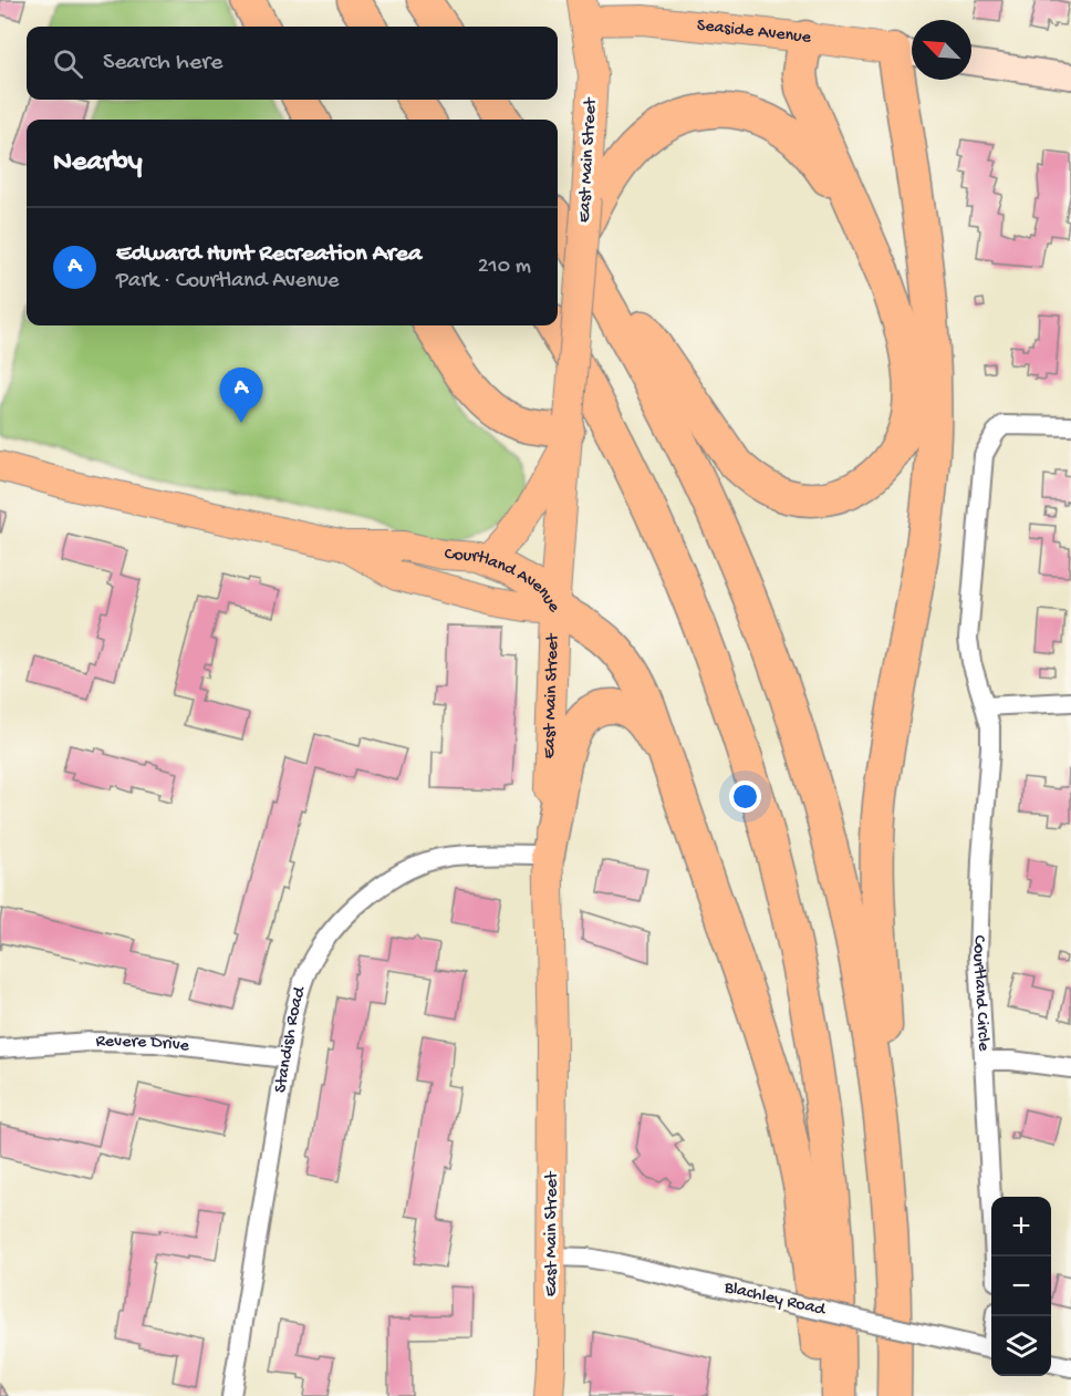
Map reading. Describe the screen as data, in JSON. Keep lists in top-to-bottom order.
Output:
{
  "streets": {
    "main road": ["Seaside Avenue", "East Main Street", "Courtland Avenue"],
    "street": [
      "Courtland Circle",
      "Standish Road",
      "Revere Drive",
      "Blachley Road"
    ]
  },
  "crossings": [
    ["Seaside Avenue", "East Main Street"],
    ["East Main Street", "Courtland Avenue"],
    ["East Main Street", "Standish Road"],
    ["East Main Street", "Blachley Road"],
    ["Standish Road", "Revere Drive"]
  ],
  "north": "top left",
  "page": {
    "search": "Search here",
    "heading": "Nearby",
    "list": [
      {
        "mark": "A",
        "name": "Edward Hunt Recreation Area",
        "note": "Park · Courtland Avenue",
        "value": "210 m"
      }
    ],
    "pins": "A",
    "map_buttons": ["+", "−"]
  }
}
